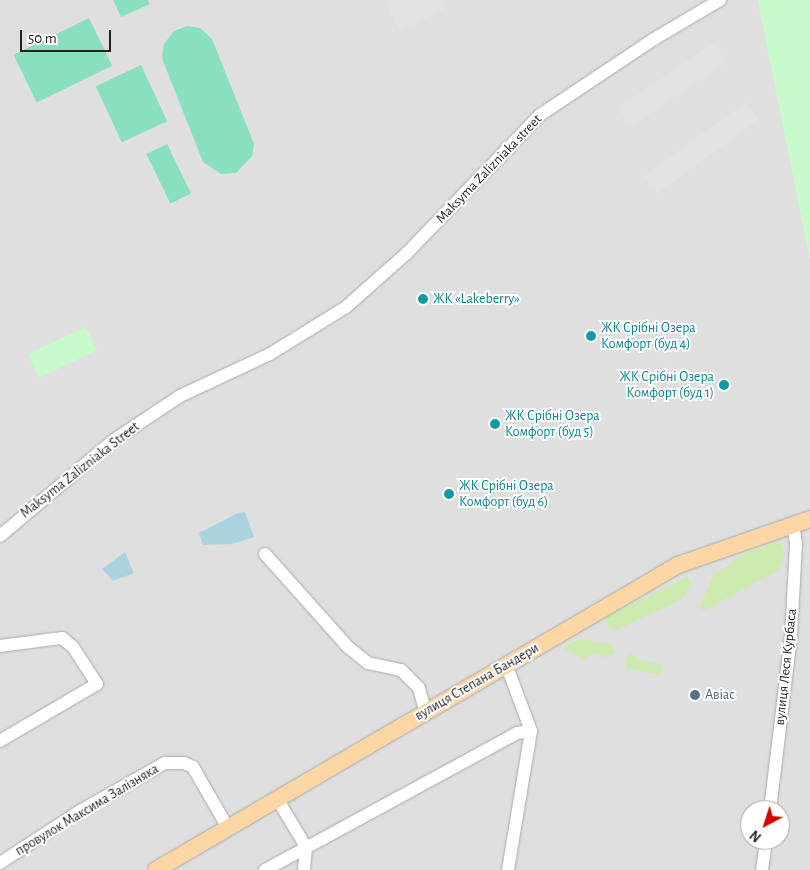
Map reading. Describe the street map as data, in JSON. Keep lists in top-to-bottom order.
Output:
{
  "streets": {
    "main road": ["вулиця Степана Бандери"],
    "street": ["Maksyma Zalizniaka street", "вулиця Леся Курбаса", "провулок Максима Залізняка"]
  },
  "crossings": [
    ["вулиця Леся Курбаса", "вулиця Степана Бандери"],
    ["вулиця Степана Бандери", "провулок Максима Залізняка"]
  ],
  "places": [
    "ЖК «Lakeberry»",
    "ЖК Срібні Озера Комфорт (буд 4)",
    "ЖК Срібні Озера Комфорт (буд 1)",
    "ЖК Срібні Озера Комфорт (буд 5)",
    "ЖК Срібні Озера Комфорт (буд 6)",
    "Авіас"
  ],
  "scale_bar": "50 m",
  "north": "bottom left"
}
